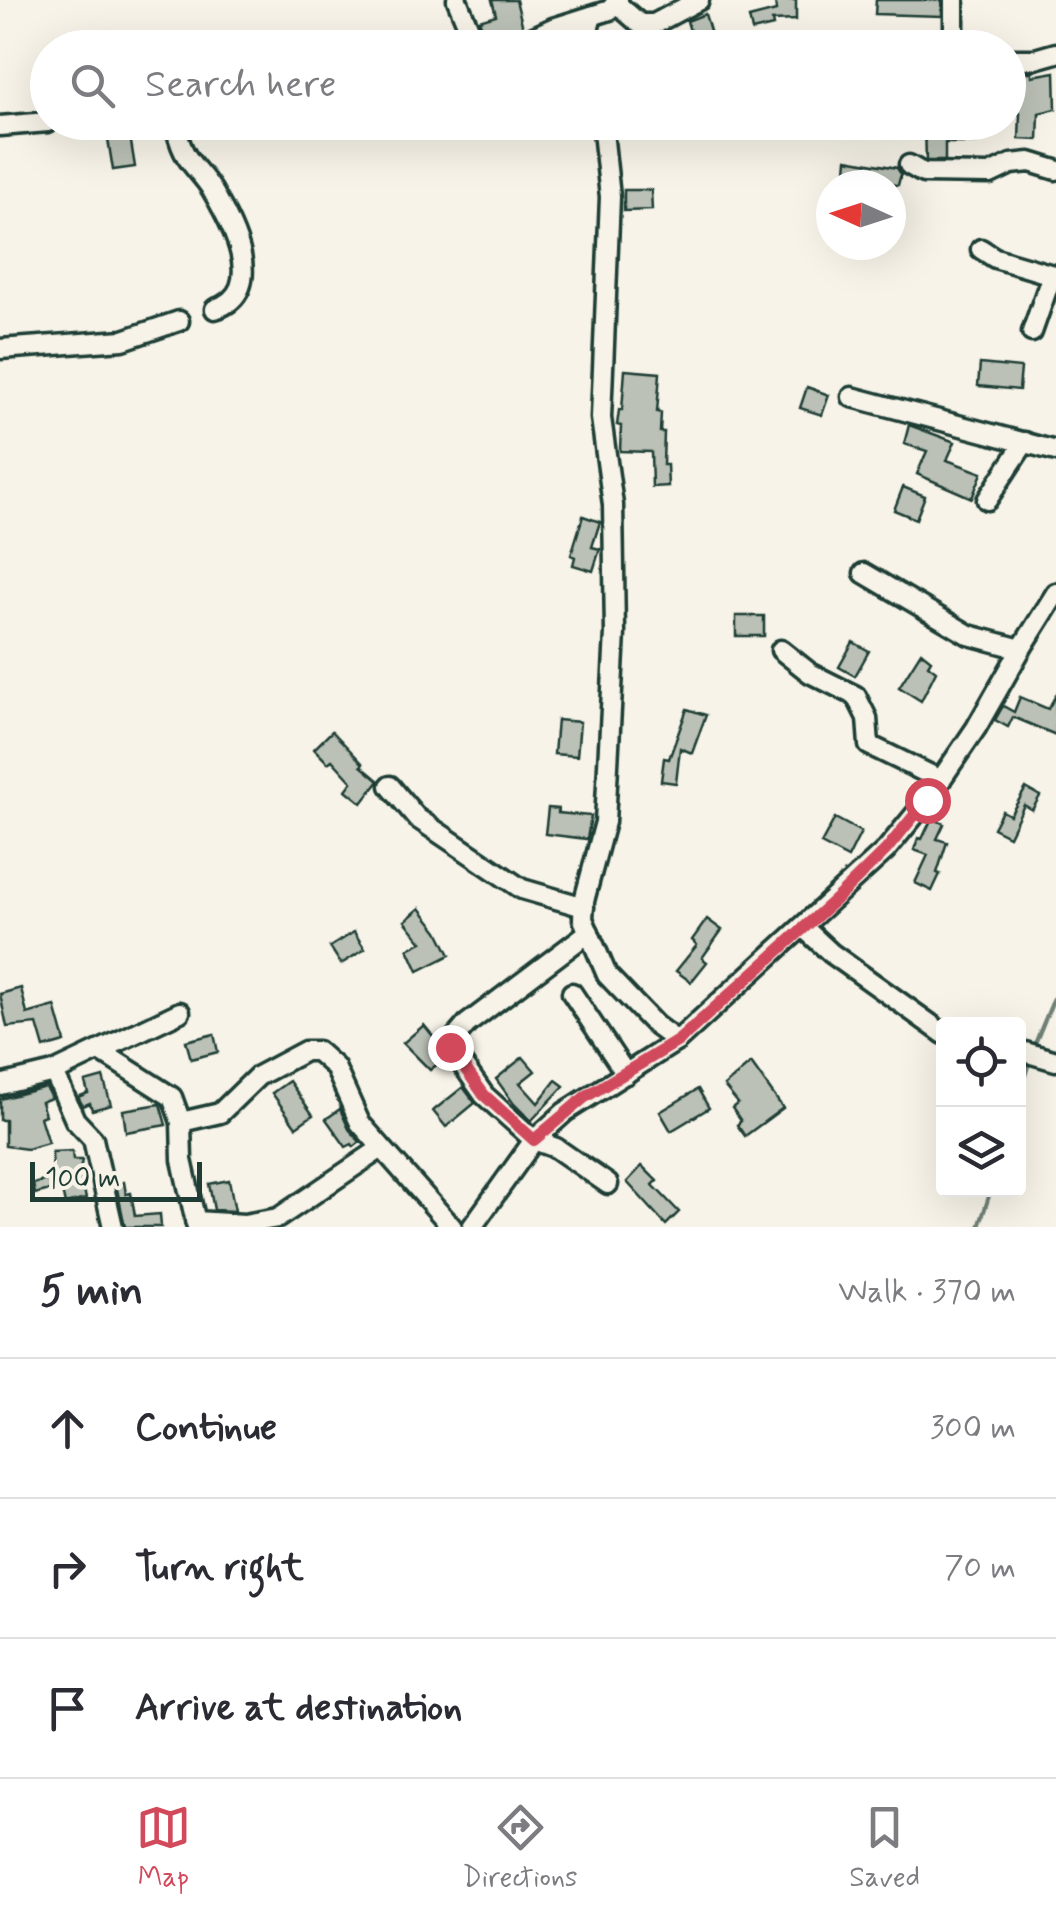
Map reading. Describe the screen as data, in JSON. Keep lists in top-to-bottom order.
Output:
{
  "scale_bar": "100 m",
  "north": "left",
  "page": {
    "search": "Search here",
    "scale": "100 m",
    "heading": ["5 min", "Walk · 370 m"],
    "list": [
      ["Continue", "300 m"],
      ["Turn right", "70 m"],
      "Arrive at destination"
    ],
    "nav": ["Map", "Directions", "Saved"]
  }
}
